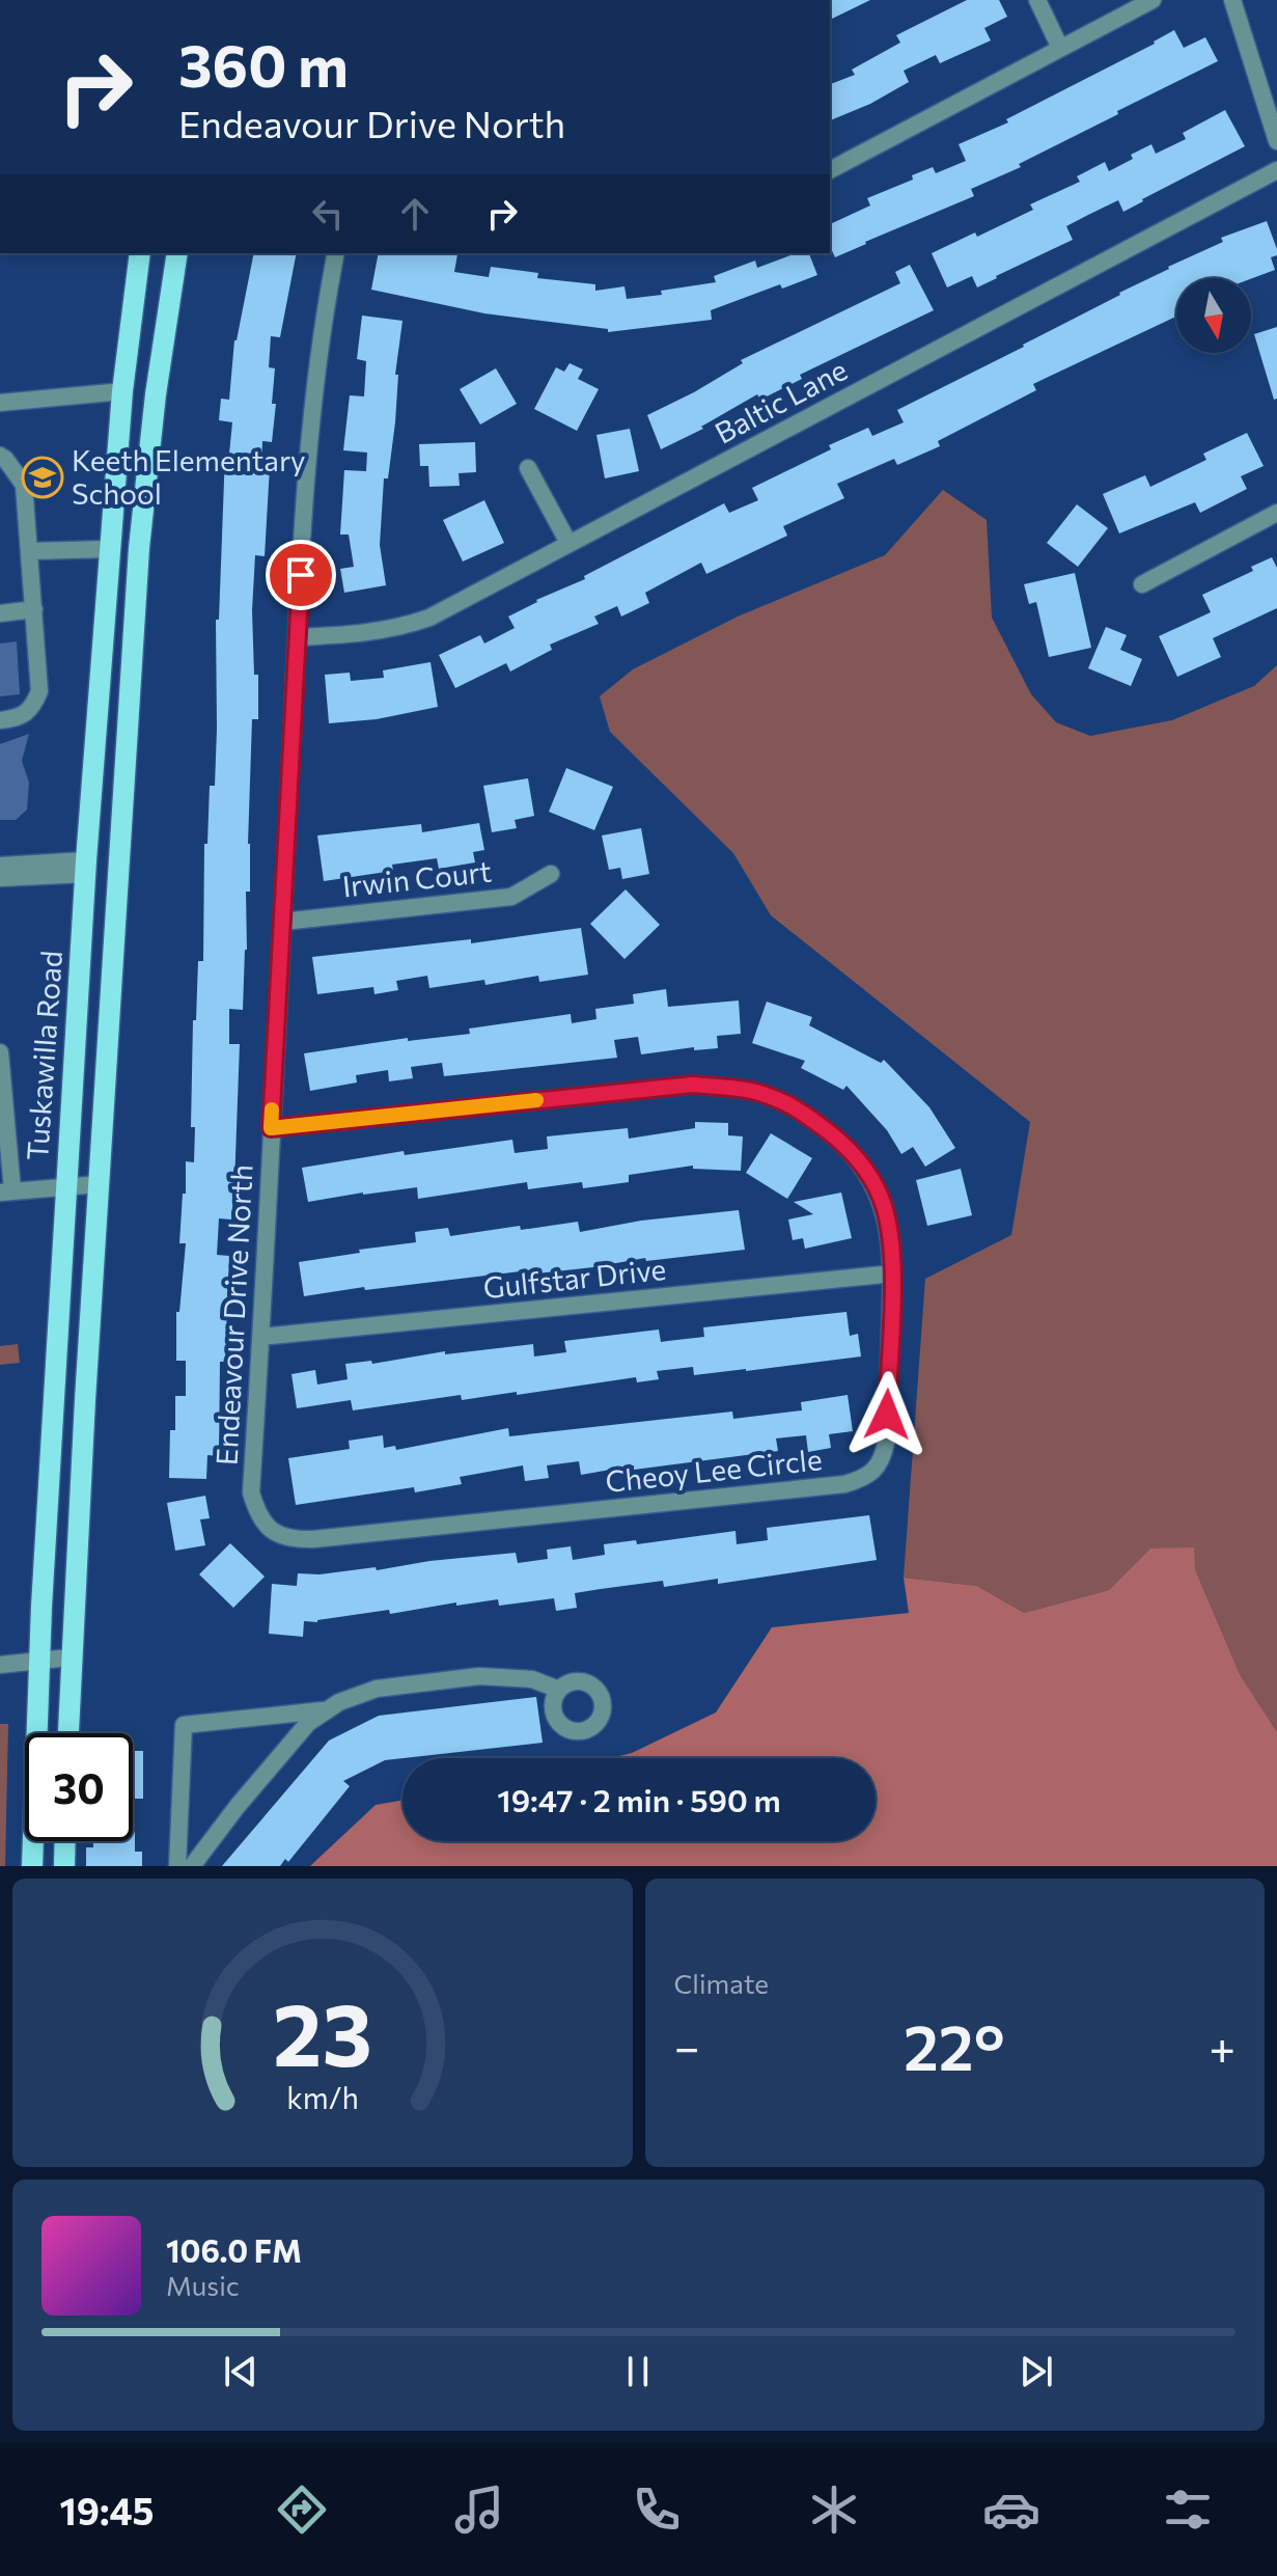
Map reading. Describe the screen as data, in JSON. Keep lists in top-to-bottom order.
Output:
{
  "streets": {
    "main road": ["Tuskawilla Road"],
    "street": [
      "Baltic Lane",
      "Irwin Court",
      "Gulfstar Drive",
      "Endeavour Drive North",
      "Cheoy Lee Circle"
    ]
  },
  "crossings": [
    ["Baltic Lane", "Endeavour Drive North"],
    ["Irwin Court", "Endeavour Drive North"],
    ["Gulfstar Drive", "Endeavour Drive North"],
    ["Gulfstar Drive", "Cheoy Lee Circle"],
    ["Endeavour Drive North", "Cheoy Lee Circle"]
  ],
  "places": {
    "school or university": ["Keeth Elementary School"]
  },
  "north": "bottom",
  "page": {
    "turn": ["360 m", "Endeavour Drive North"],
    "limit": "30",
    "trip": "19:47 · 2 min · 590 m",
    "tile": "Climate",
    "heat": ["−", "22°", "+"],
    "song": ["106.0 FM", "Music"],
    "tabs": "19:45",
    "gauge": ["23", "km/h"]
  }
}
